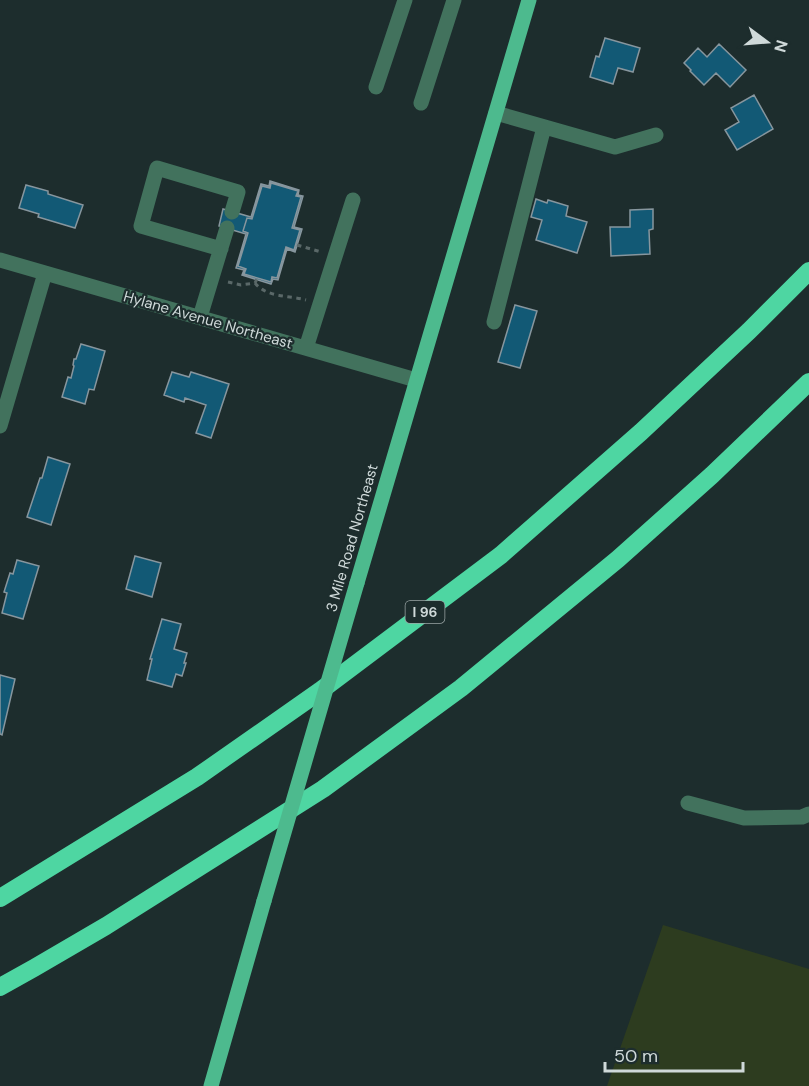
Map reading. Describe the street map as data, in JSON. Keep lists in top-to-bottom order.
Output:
{
  "streets": {
    "highway": ["I 96"],
    "main road": ["3 Mile Road Northeast"],
    "street": ["Hylane Avenue Northeast"]
  },
  "crossings": [
    ["Hylane Avenue Northeast", "3 Mile Road Northeast"]
  ],
  "scale_bar": "50 m",
  "north": "right"
}
